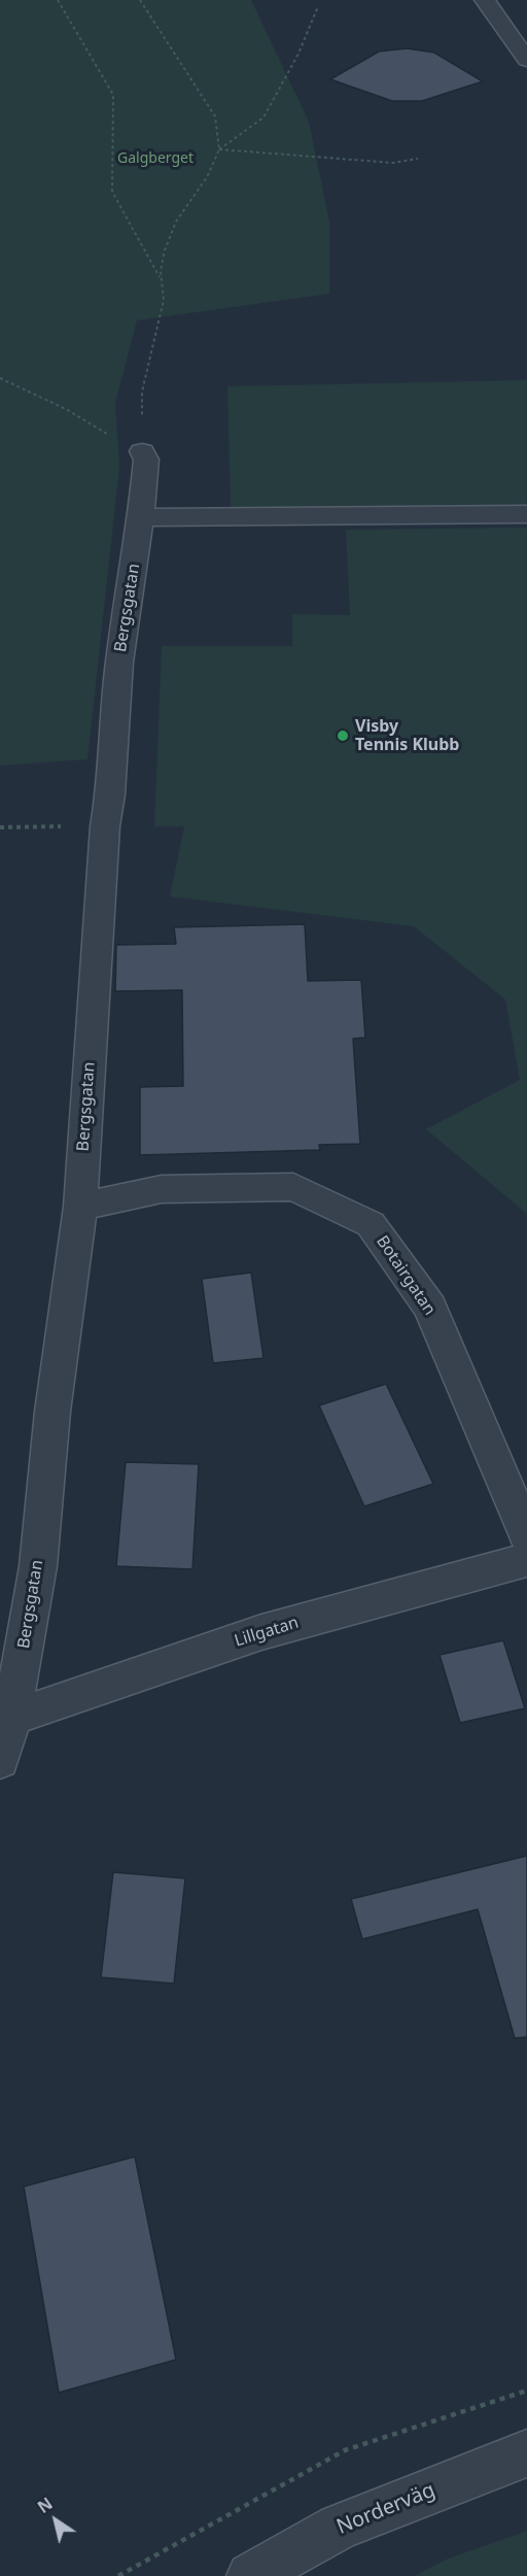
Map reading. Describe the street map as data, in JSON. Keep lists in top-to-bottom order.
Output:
{
  "streets": {
    "street": [
      "Bergsgatan",
      "Botairgatan",
      "Lillgatan",
      "Norderväg"
    ]
  },
  "crossings": [
    ["Bergsgatan", "Botairgatan"],
    ["Bergsgatan", "Lillgatan"]
  ],
  "parks": ["Galgberget"],
  "places": ["Visby Tennis Klubb"],
  "north": "top left"
}
